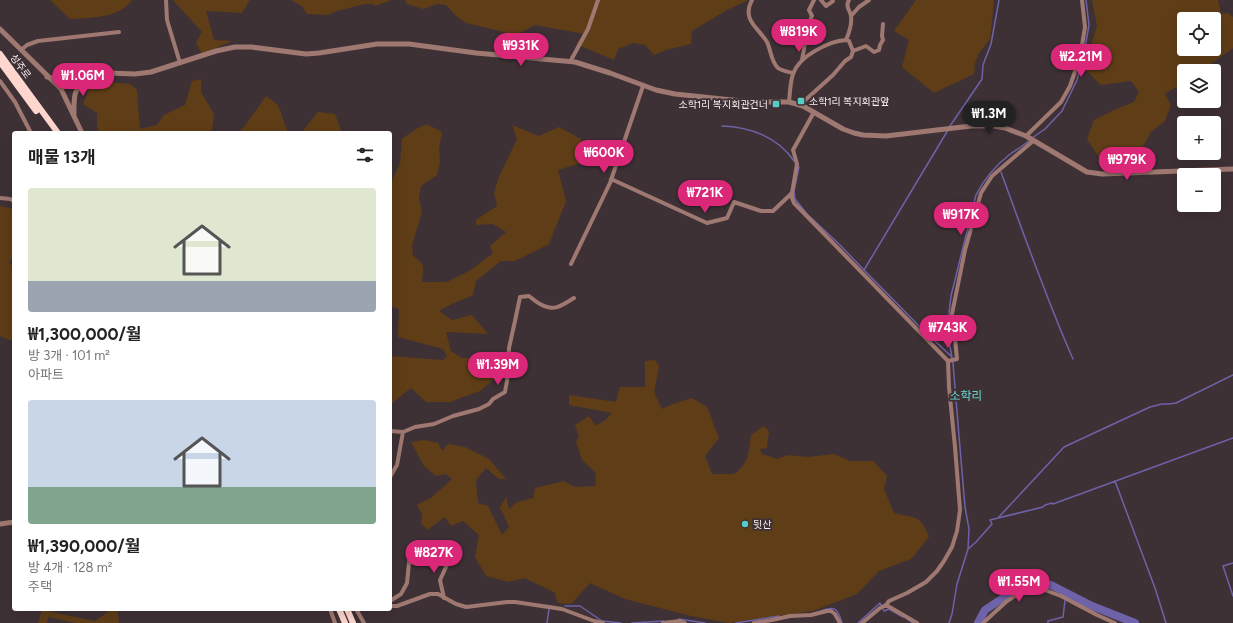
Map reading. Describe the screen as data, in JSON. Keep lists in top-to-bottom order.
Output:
{
  "streets": {
    "highway": ["성주로"]
  },
  "districts": ["소학리"],
  "places": {
    "transit": ["소학1리 복지회관앞", "소학1리 복지회관건너"],
    "other": ["뒷산"]
  },
  "page": {
    "map_buttons": ["+", "−"],
    "price": [
      "₩819K",
      "₩931K",
      "₩2.21M",
      "₩1.06M",
      "₩1.3M",
      "₩600K",
      "₩979K",
      "₩721K",
      "₩917K",
      "₩743K",
      "₩1.39M",
      "₩827K",
      "₩1.55M"
    ],
    "heading": "매물 13개",
    "list": [
      {
        "name": "₩1,300,000/월",
        "note": "방 3개 · 101 m² · 아파트"
      },
      {
        "name": "₩1,390,000/월",
        "note": "방 4개 · 128 m² · 주택"
      }
    ]
  }
}
